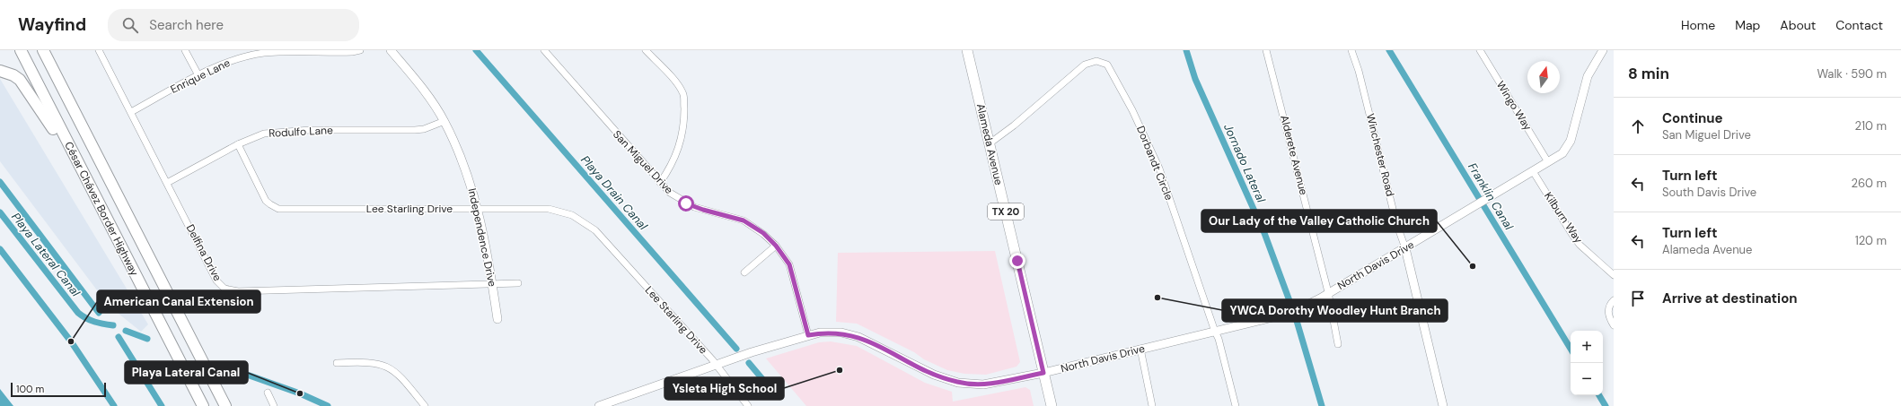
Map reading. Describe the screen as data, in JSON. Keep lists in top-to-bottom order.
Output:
{
  "streets": {
    "highway": ["César Chávez Border Highway"],
    "main road": ["Alameda Avenue", "TX 20"],
    "street": [
      "Enrique Lane",
      "Wingo Way",
      "Rodulfo Lane",
      "Alderete Avenue",
      "Winchester Road",
      "San Miguel Drive",
      "Dorbandt Circle",
      "Lee Starling Drive",
      "Kilburn Way",
      "Independence Drive",
      "Delfina Drive",
      "North Davis Drive"
    ]
  },
  "crossings": [
    ["Enrique Lane", "Delfina Drive"],
    ["Wingo Way", "North Davis Drive"],
    ["Rodulfo Lane", "Lee Starling Drive"],
    ["Rodulfo Lane", "Independence Drive"],
    ["Rodulfo Lane", "Delfina Drive"],
    ["Alameda Avenue", "Dorbandt Circle"],
    ["Alameda Avenue", "North Davis Drive"],
    ["Alderete Avenue", "North Davis Drive"],
    ["Winchester Road", "North Davis Drive"],
    ["San Miguel Drive", "North Davis Drive"],
    ["Dorbandt Circle", "North Davis Drive"],
    ["Lee Starling Drive", "Independence Drive"],
    ["Lee Starling Drive", "North Davis Drive"],
    ["Kilburn Way", "North Davis Drive"],
    ["Independence Drive", "Delfina Drive"]
  ],
  "water": [
    "Jornado Lateral",
    "Playa Drain Canal",
    "Franklin Canal",
    "Playa Lateral Canal"
  ],
  "places": [
    "Our Lady of the Valley Catholic Church",
    "YWCA Dorothy Woodley Hunt Branch",
    "American Canal Extension",
    "Ysleta High School",
    "Playa Lateral Canal"
  ],
  "scale_bar": "100 m",
  "north": "top",
  "page": {
    "header": "Wayfind",
    "search": "Search here",
    "nav": [
      "Home",
      "Map",
      "About",
      "Contact"
    ],
    "heading": ["8 min", "Walk · 590 m"],
    "list": [
      ["Continue", "San Miguel Drive", "210 m"],
      ["Turn left", "South Davis Drive", "260 m"],
      ["Turn left", "Alameda Avenue", "120 m"],
      "Arrive at destination"
    ],
    "map_buttons": ["+", "−"],
    "scale": "100 m"
  }
}
